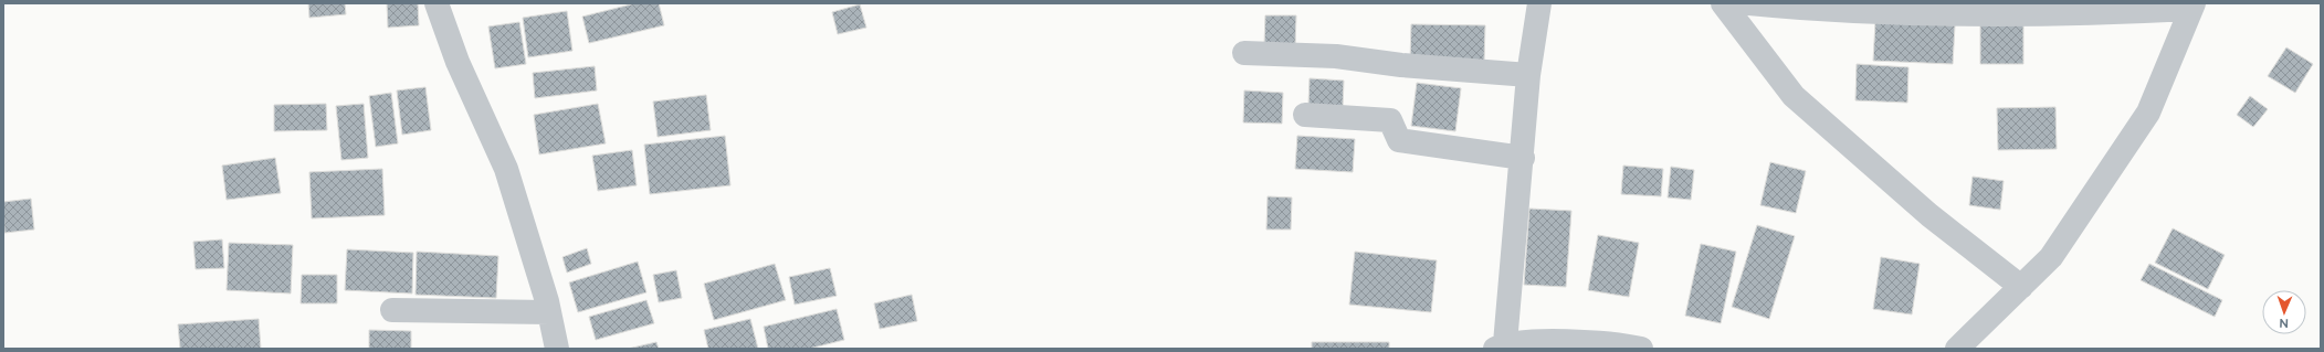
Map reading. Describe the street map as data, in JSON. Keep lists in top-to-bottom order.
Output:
{
  "north": "bottom"
}
